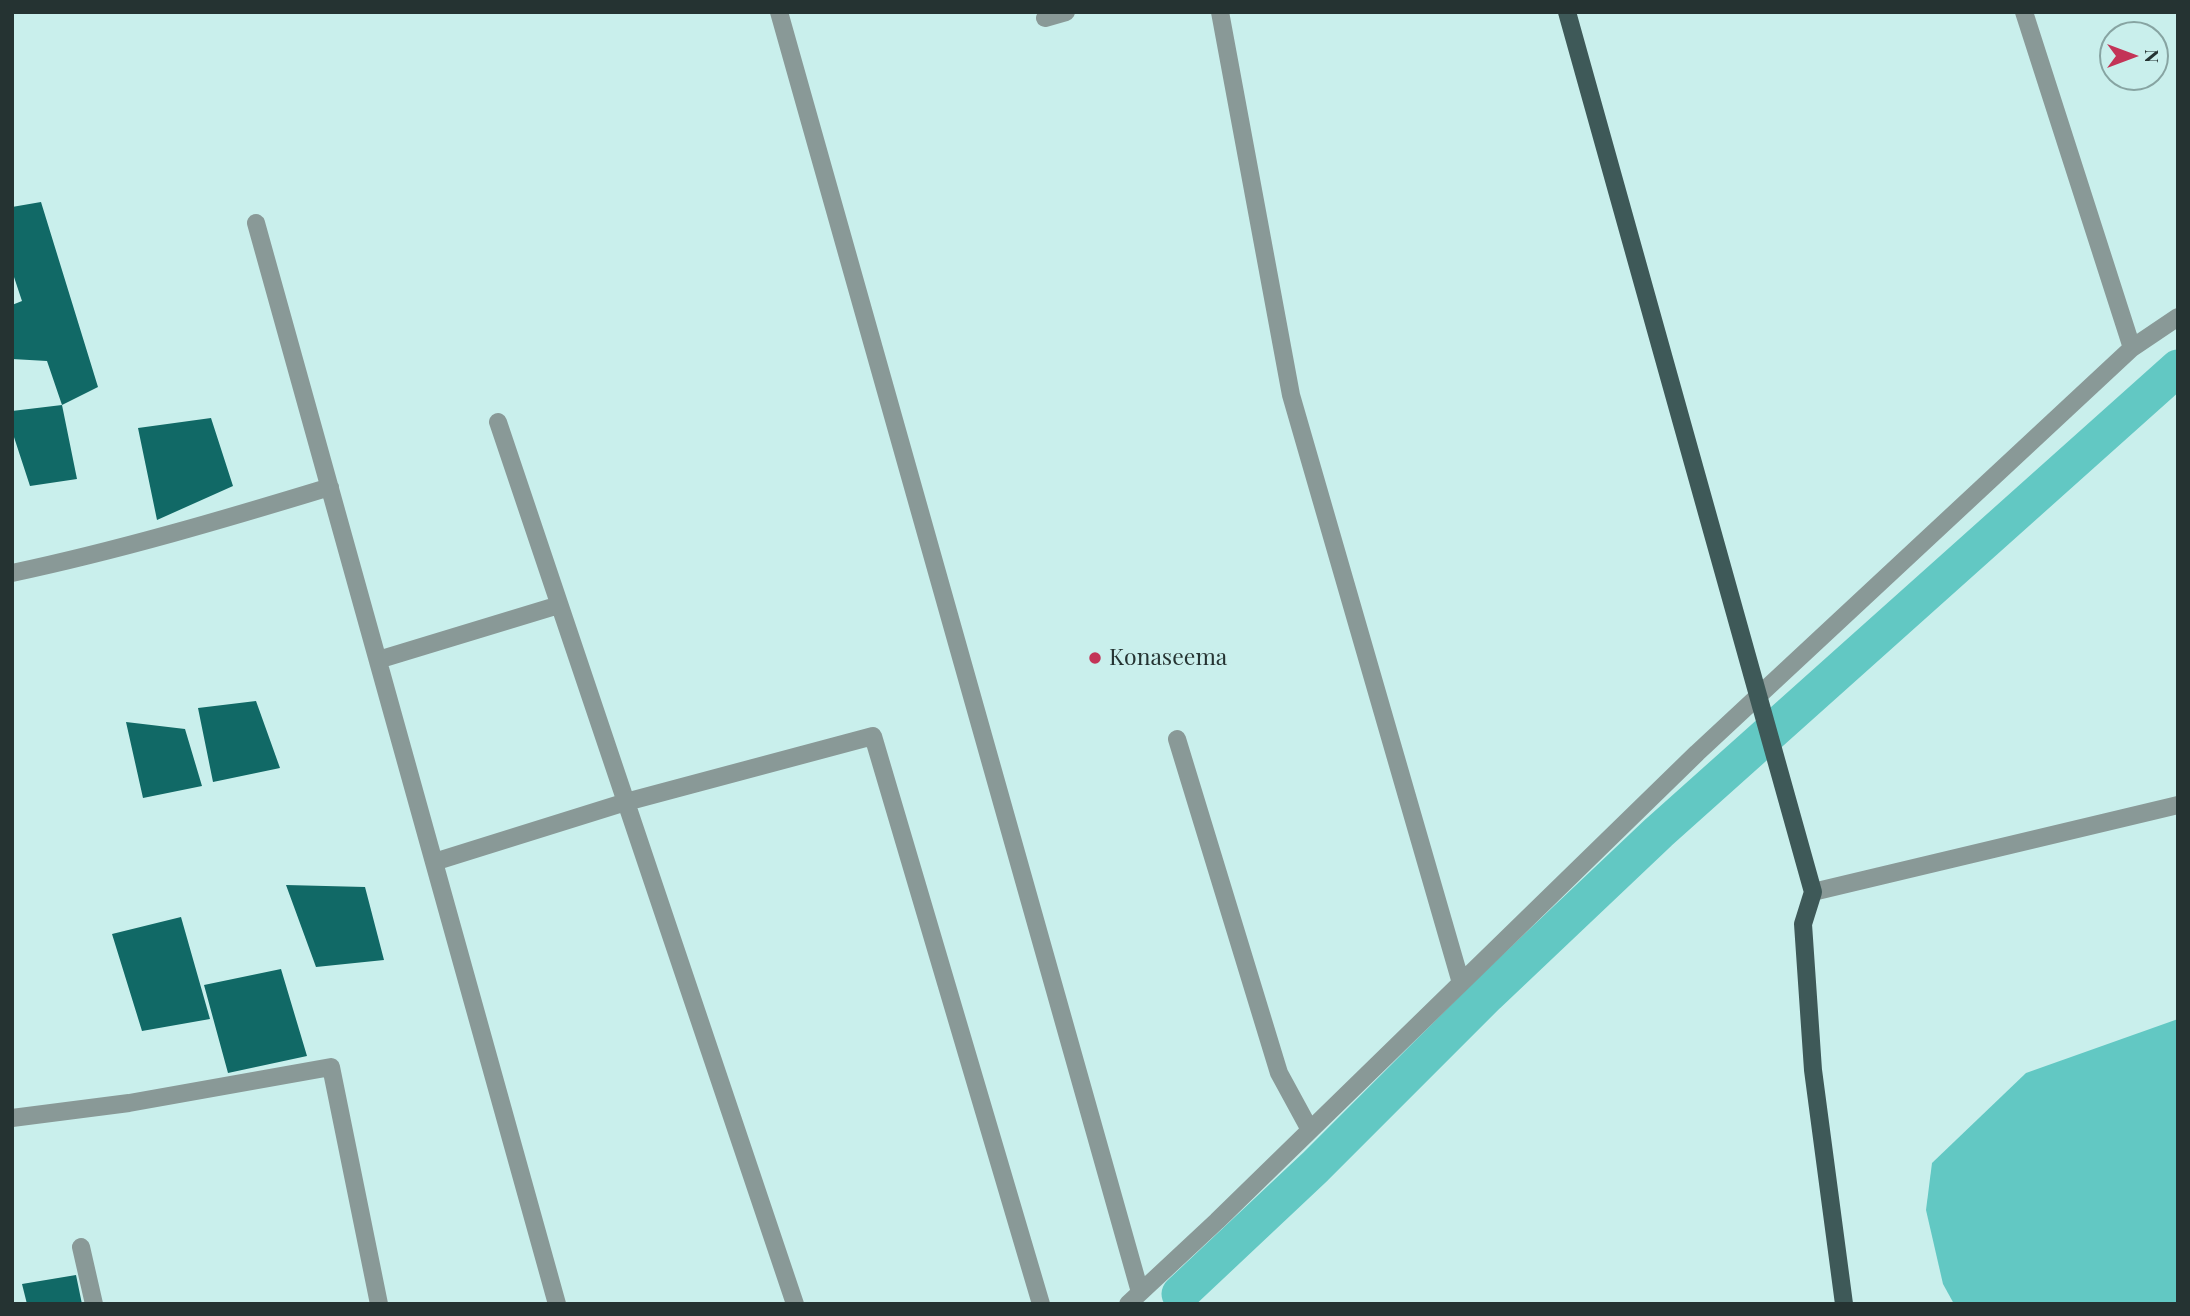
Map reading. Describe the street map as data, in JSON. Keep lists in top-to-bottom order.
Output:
{
  "places": ["Konaseema"],
  "north": "right"
}
